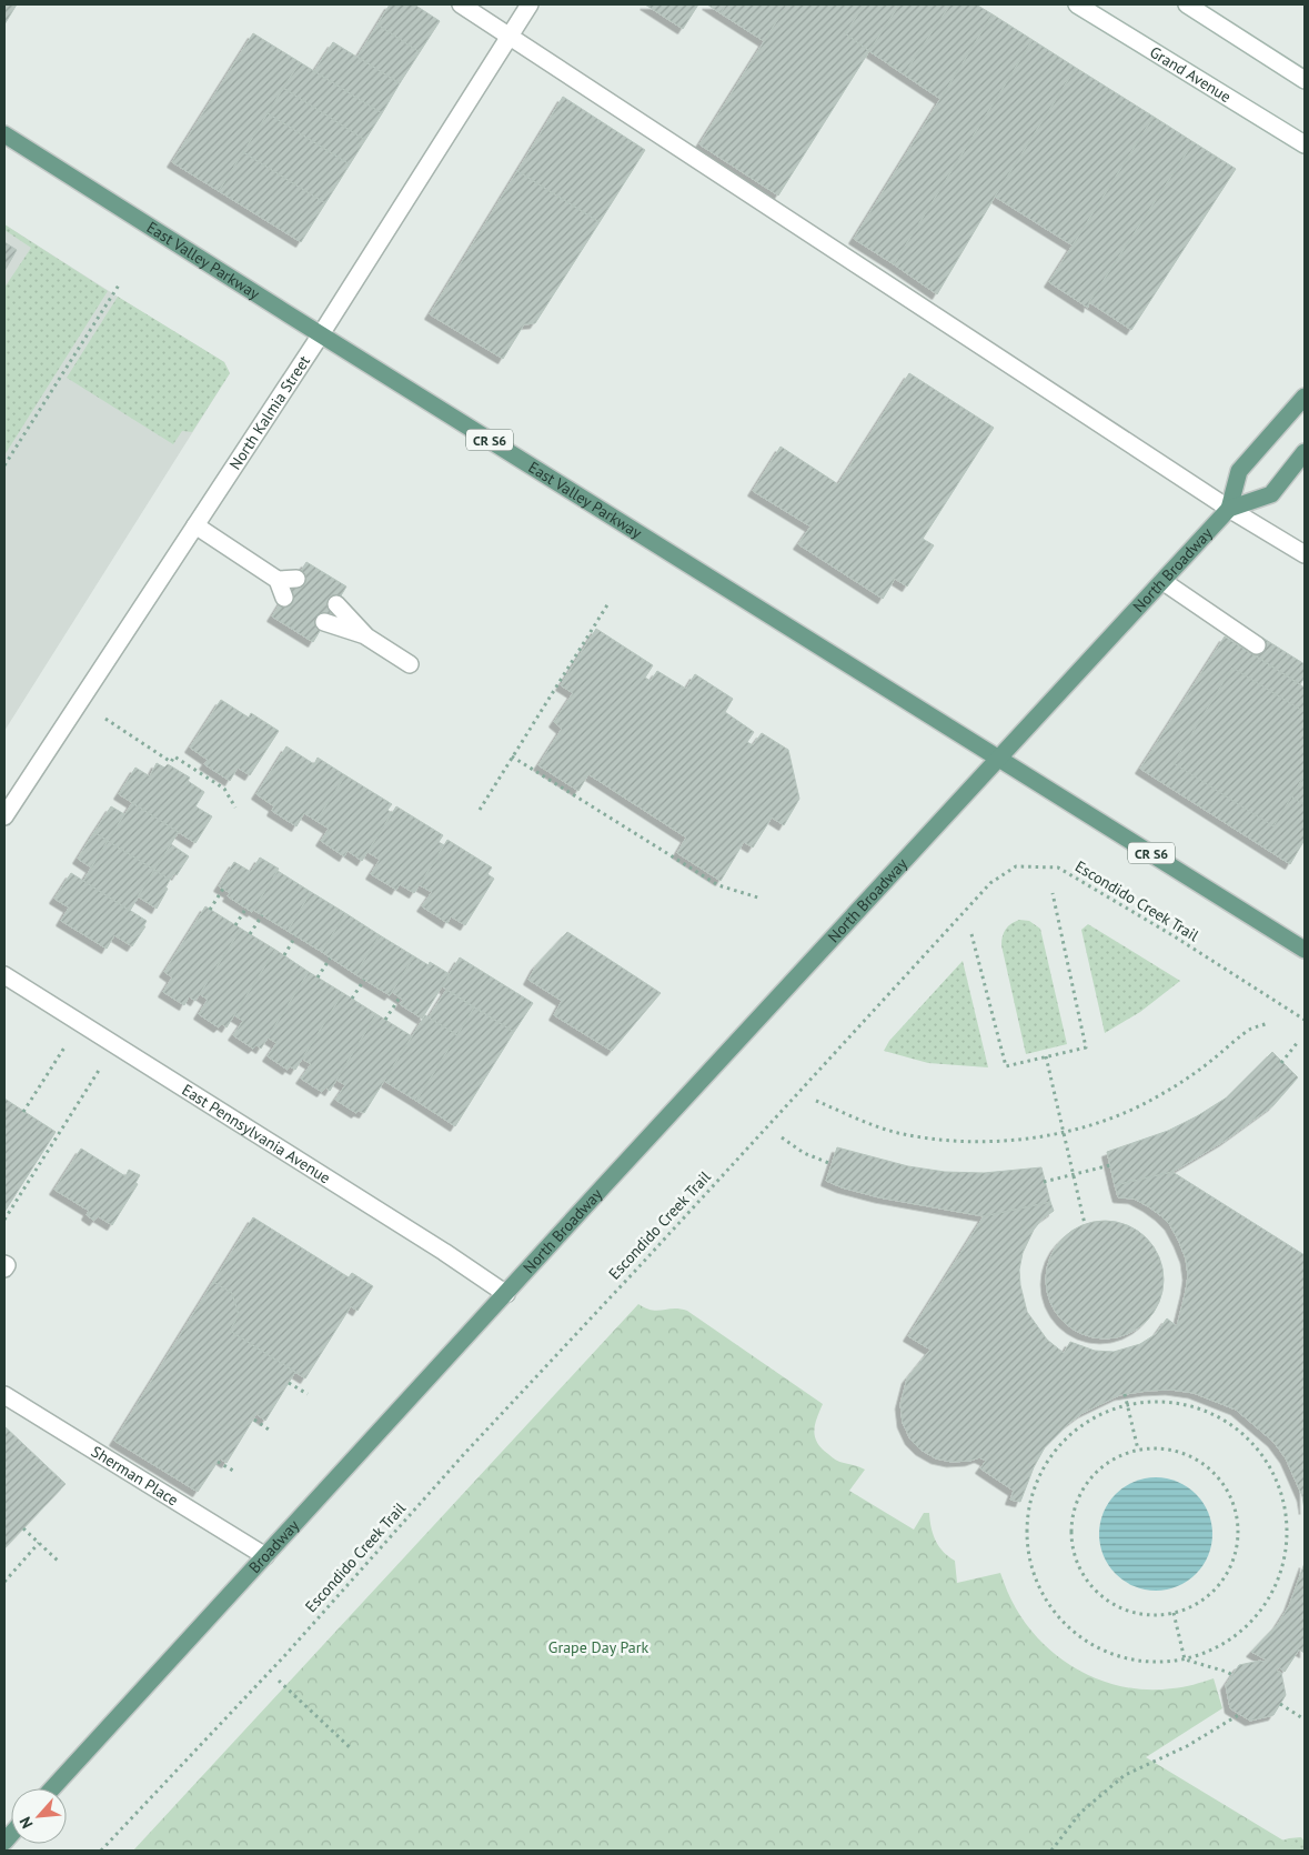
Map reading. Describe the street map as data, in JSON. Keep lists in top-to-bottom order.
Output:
{
  "streets": {
    "main road": [
      "East Valley Parkway",
      "CR S6",
      "North Broadway",
      "Broadway"
    ],
    "street": [
      "Grand Avenue",
      "North Kalmia Street",
      "East Pennsylvania Avenue",
      "Sherman Place"
    ],
    "path": ["Escondido Creek Trail"]
  },
  "crossings": [
    ["East Valley Parkway", "North Kalmia Street"],
    ["East Valley Parkway", "CR S6"],
    ["East Valley Parkway", "North Broadway"],
    ["CR S6", "North Broadway"],
    ["North Broadway", "East Pennsylvania Avenue"],
    ["North Broadway", "Broadway"],
    ["East Pennsylvania Avenue", "Broadway"],
    ["Sherman Place", "Broadway"]
  ],
  "parks": ["Grape Day Park"],
  "north": "bottom left"
}
